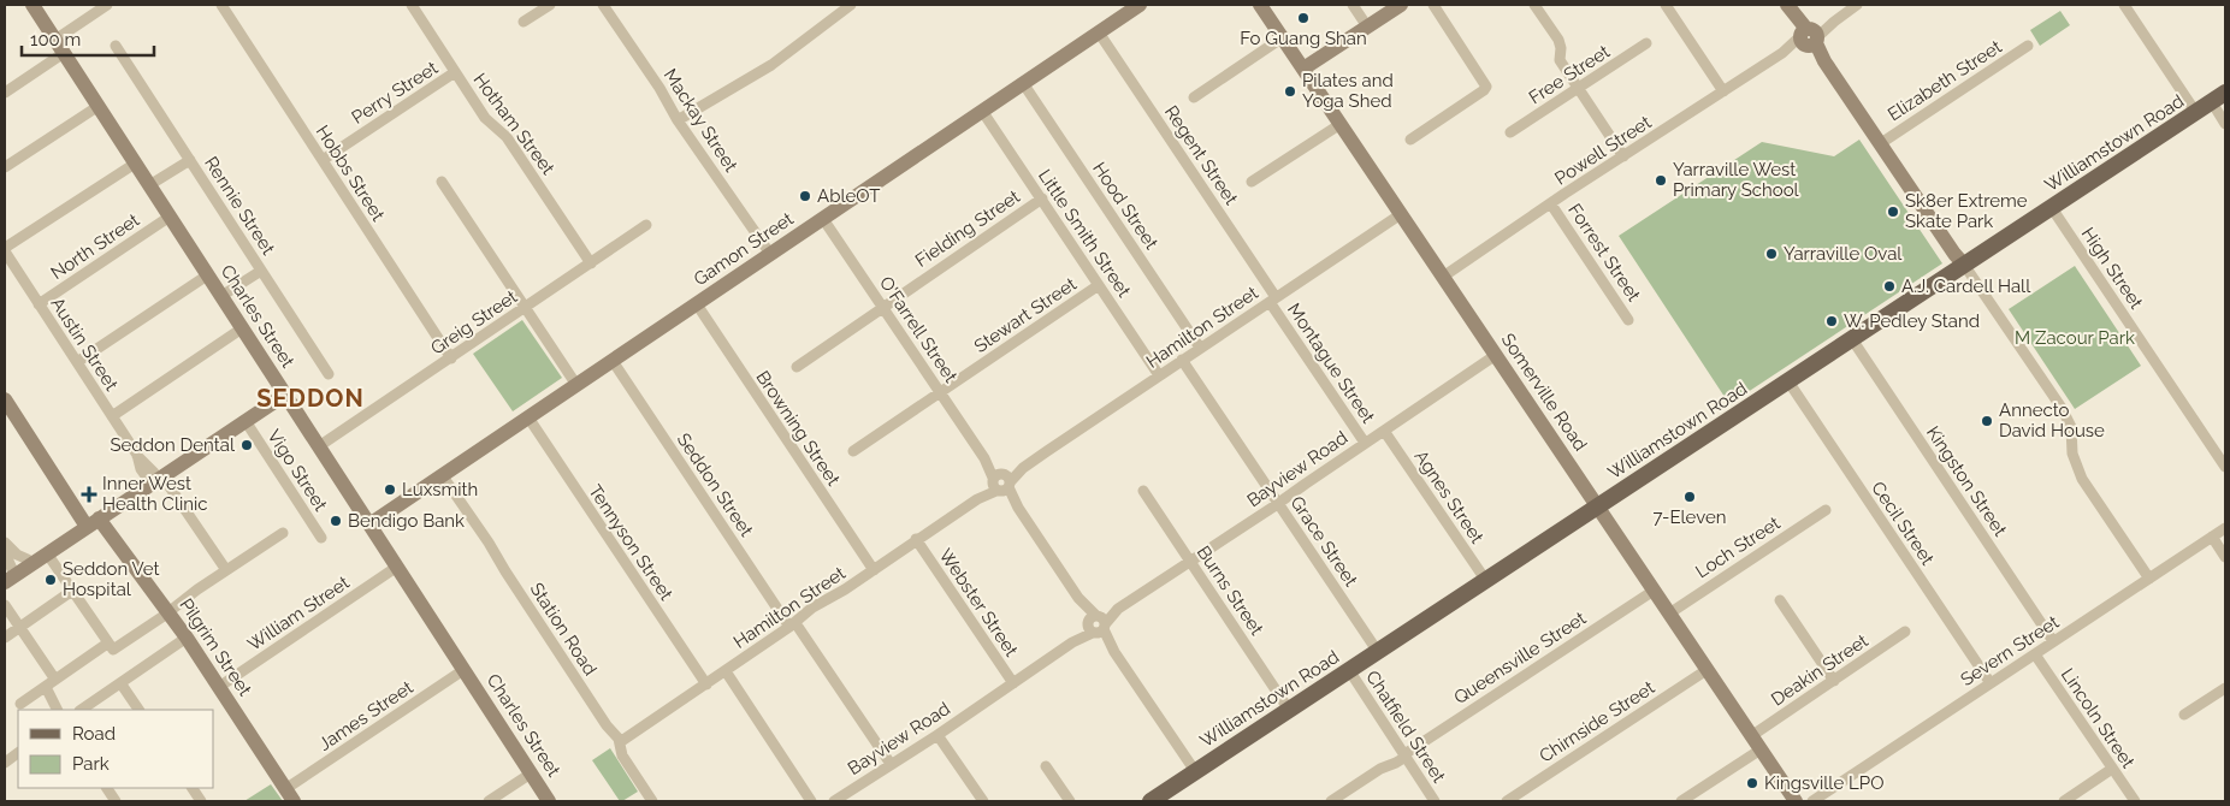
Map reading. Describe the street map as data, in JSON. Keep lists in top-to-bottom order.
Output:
{
  "streets": {
    "main road": ["Williamstown Road"],
    "street": [
      "Free Street",
      "Elizabeth Street",
      "Perry Street",
      "Mackay Street",
      "Hotham Street",
      "Powell Street",
      "Regent Street",
      "Hobbs Street",
      "Rennie Street",
      "Hood Street",
      "Fielding Street",
      "Little Smith Street",
      "North Street",
      "Gamon Street",
      "Forrest Street",
      "High Street",
      "Stewart Street",
      "Charles Street",
      "Greig Street",
      "Hamilton Street",
      "O'Farrell Street",
      "Austin Street",
      "Montague Street",
      "Somerville Road",
      "Browning Street",
      "Bayview Road",
      "Vigo Street",
      "Kingston Street",
      "Seddon Street",
      "Agnes Street",
      "Cecil Street",
      "Grace Street",
      "Tennyson Street",
      "Loch Street",
      "Burns Street",
      "Webster Street",
      "William Street",
      "Station Road",
      "Pilgrim Street",
      "Severn Street",
      "Queensville Street",
      "Deakin Street",
      "James Street",
      "Lincoln Street",
      "Chirnside Street",
      "Chatfield Street"
    ]
  },
  "crossings": [
    ["Perry Street", "Hotham Street"],
    ["Perry Street", "Hobbs Street"],
    ["Mackay Street", "Gamon Street"],
    ["Hotham Street", "Greig Street"],
    ["Williamstown Road", "High Street"],
    ["Williamstown Road", "O'Farrell Street"],
    ["Williamstown Road", "Somerville Road"],
    ["Williamstown Road", "Kingston Street"],
    ["Williamstown Road", "Agnes Street"],
    ["Williamstown Road", "Cecil Street"],
    ["Williamstown Road", "Grace Street"],
    ["Williamstown Road", "Burns Street"],
    ["Williamstown Road", "Chatfield Street"],
    ["Powell Street", "Forrest Street"],
    ["Powell Street", "Somerville Road"],
    ["Regent Street", "Gamon Street"],
    ["Regent Street", "Hamilton Street"],
    ["Regent Street", "Montague Street"],
    ["Hobbs Street", "Greig Street"],
    ["Rennie Street", "Charles Street"],
    ["Hood Street", "Gamon Street"],
    ["Hood Street", "Hamilton Street"],
    ["Fielding Street", "Little Smith Street"],
    ["Fielding Street", "O'Farrell Street"],
    ["Little Smith Street", "Gamon Street"],
    ["Little Smith Street", "Stewart Street"],
    ["Little Smith Street", "Hamilton Street"],
    ["North Street", "Charles Street"],
    ["North Street", "Austin Street"],
    ["Gamon Street", "Charles Street"],
    ["Gamon Street", "O'Farrell Street"],
    ["Gamon Street", "Browning Street"],
    ["Gamon Street", "Seddon Street"],
    ["Gamon Street", "Tennyson Street"],
    ["Gamon Street", "Station Road"],
    ["Stewart Street", "O'Farrell Street"],
    ["Charles Street", "Greig Street"],
    ["Charles Street", "William Street"],
    ["Charles Street", "James Street"],
    ["Hamilton Street", "O'Farrell Street"],
    ["Hamilton Street", "Montague Street"],
    ["Hamilton Street", "Somerville Road"],
    ["Hamilton Street", "Browning Street"],
    ["Hamilton Street", "Seddon Street"],
    ["Hamilton Street", "Grace Street"],
    ["Hamilton Street", "Tennyson Street"],
    ["Hamilton Street", "Webster Street"],
    ["Hamilton Street", "Station Road"],
    ["O'Farrell Street", "Bayview Road"],
    ["Montague Street", "Bayview Road"],
    ["Somerville Road", "Bayview Road"],
    ["Somerville Road", "Loch Street"],
    ["Somerville Road", "Queensville Street"],
    ["Somerville Road", "Deakin Street"],
    ["Somerville Road", "Chirnside Street"],
    ["Bayview Road", "Seddon Street"],
    ["Bayview Road", "Agnes Street"],
    ["Bayview Road", "Grace Street"],
    ["Bayview Road", "Burns Street"],
    ["Bayview Road", "Webster Street"],
    ["Kingston Street", "Severn Street"],
    ["Cecil Street", "Severn Street"],
    ["William Street", "Pilgrim Street"],
    ["Pilgrim Street", "James Street"],
    ["Severn Street", "Lincoln Street"],
    ["Queensville Street", "Chatfield Street"]
  ],
  "districts": ["SEDDON"],
  "parks": ["M Zacour Park"],
  "places": {
    "other": [
      "Fo Guang Shan",
      "Pilates and Yoga Shed",
      "Yarraville West Primary School",
      "AbleOT",
      "Sk8er Extreme Skate Park",
      "Yarraville Oval",
      "A.J. Cardell Hall",
      "W. Pedley Stand",
      "Annecto David House",
      "Seddon Dental",
      "Luxsmith",
      "7-Eleven",
      "Bendigo Bank",
      "Seddon Vet Hospital",
      "Kingsville LPO"
    ],
    "health": ["Inner West Health Clinic"]
  },
  "legend": ["Road", "Park"],
  "scale_bar": "100 m"
}
